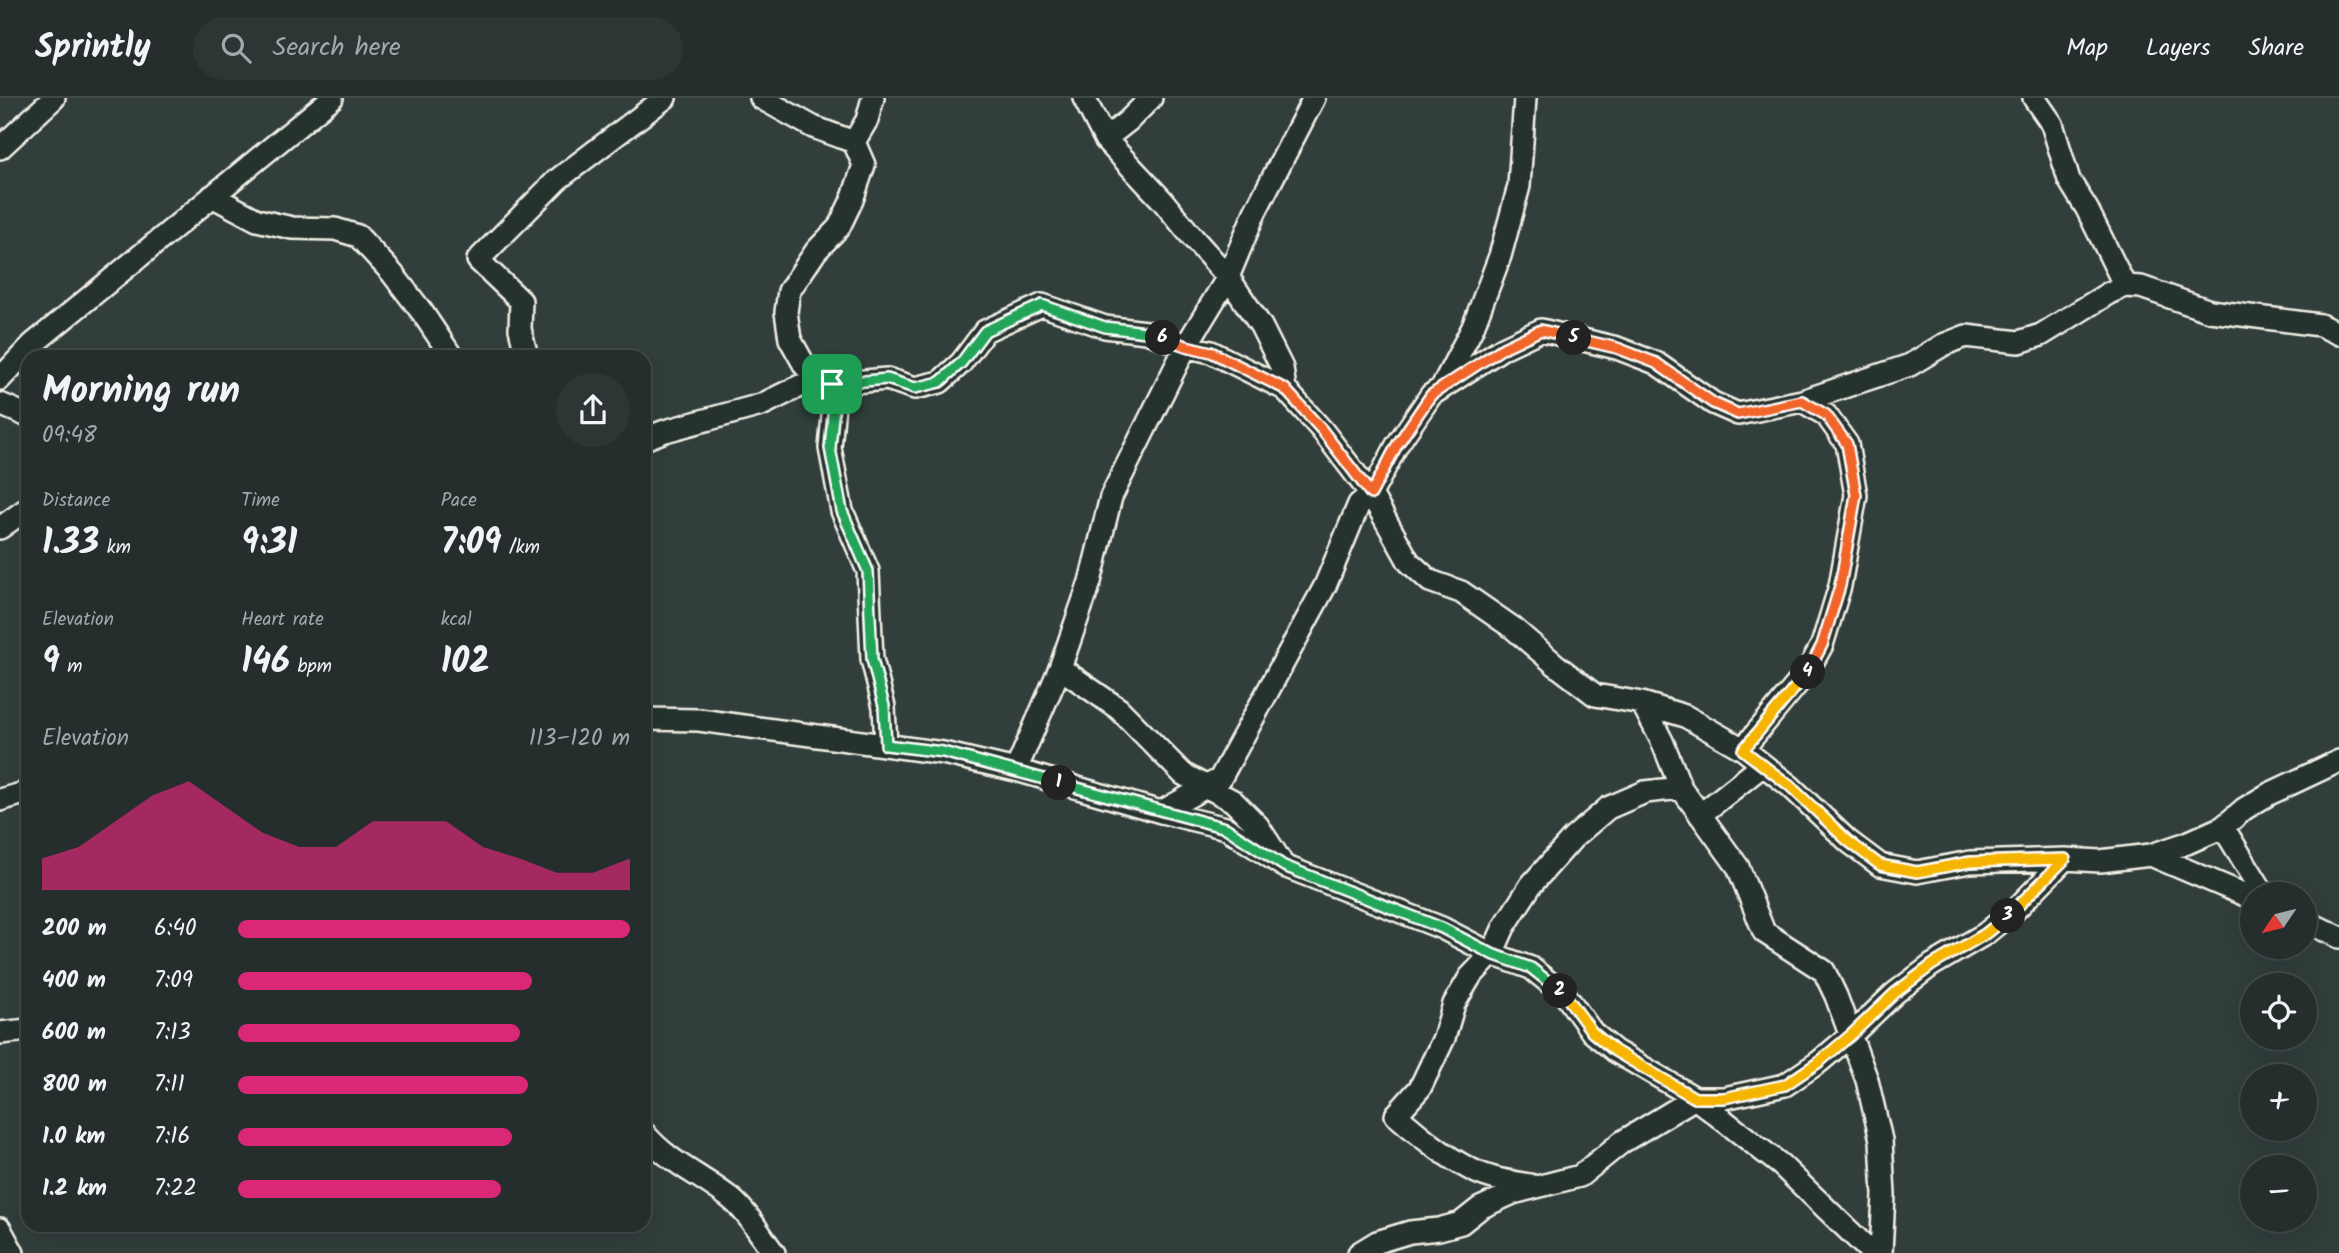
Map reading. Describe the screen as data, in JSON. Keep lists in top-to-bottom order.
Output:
{
  "north": "bottom left",
  "page": {
    "header": "Sprintly",
    "search": "Search here",
    "nav": ["Map", "Layers", "Share"],
    "pins": [
      "5",
      "6",
      "4",
      "1",
      "3",
      "2"
    ],
    "heading": ["Morning run", "09:48"],
    "stats": [
      ["Distance", "1.33 km"],
      ["Time", "9:31"],
      ["Pace", "7:09 /km"],
      ["Elevation", "9 m"],
      ["Heart rate", "146 bpm"],
      ["kcal", "102"]
    ],
    "chart": ["Elevation", "113–120 m"],
    "map_buttons": ["+", "−"],
    "list": [
      {
        "name": "200 m",
        "note": "6:40"
      },
      {
        "name": "400 m",
        "note": "7:09"
      },
      {
        "name": "600 m",
        "note": "7:13"
      },
      {
        "name": "800 m",
        "note": "7:11"
      },
      {
        "name": "1.0 km",
        "note": "7:16"
      },
      {
        "name": "1.2 km",
        "note": "7:22"
      }
    ]
  }
}
